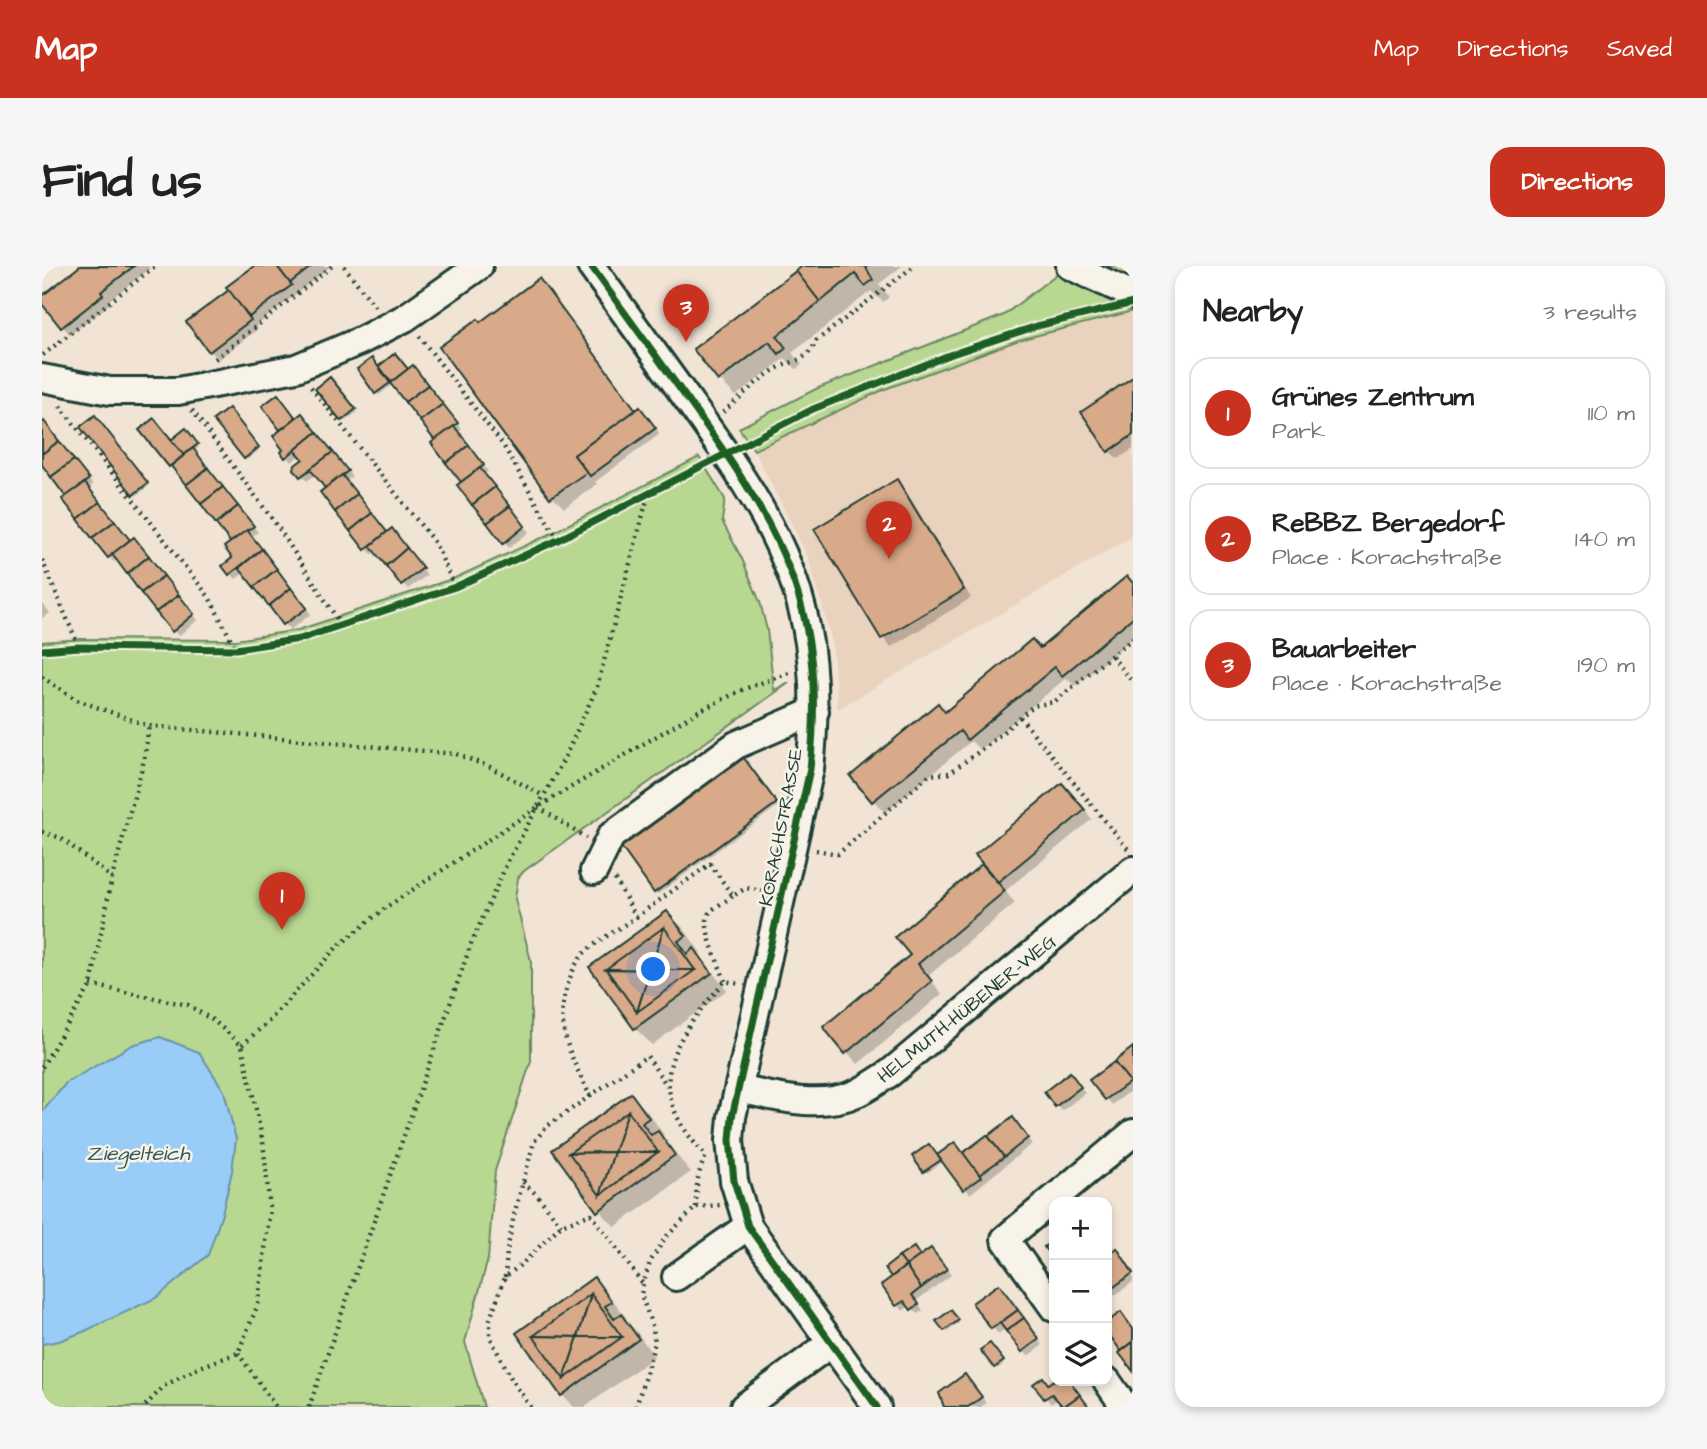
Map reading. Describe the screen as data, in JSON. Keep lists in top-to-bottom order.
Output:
{
  "streets": {
    "street": ["KORACHSTRASSE", "HELMUTH-HÜBENER-WEG"]
  },
  "crossings": [
    ["KORACHSTRASSE", "HELMUTH-HÜBENER-WEG"]
  ],
  "water": ["Ziegelteich"],
  "page": {
    "header": "Map",
    "nav": ["Map", "Directions", "Saved"],
    "buttons": "Directions",
    "title": "Find us",
    "heading": ["Nearby", "3 results"],
    "pins": ["3", "2", "1"],
    "list": [
      {
        "mark": "1",
        "name": "Grünes Zentrum",
        "note": "Park",
        "value": "110 m"
      },
      {
        "mark": "2",
        "name": "ReBBZ Bergedorf",
        "note": "Place · Korachstraße",
        "value": "140 m"
      },
      {
        "mark": "3",
        "name": "Bauarbeiter",
        "note": "Place · Korachstraße",
        "value": "190 m"
      }
    ],
    "map_buttons": ["+", "−"]
  }
}
